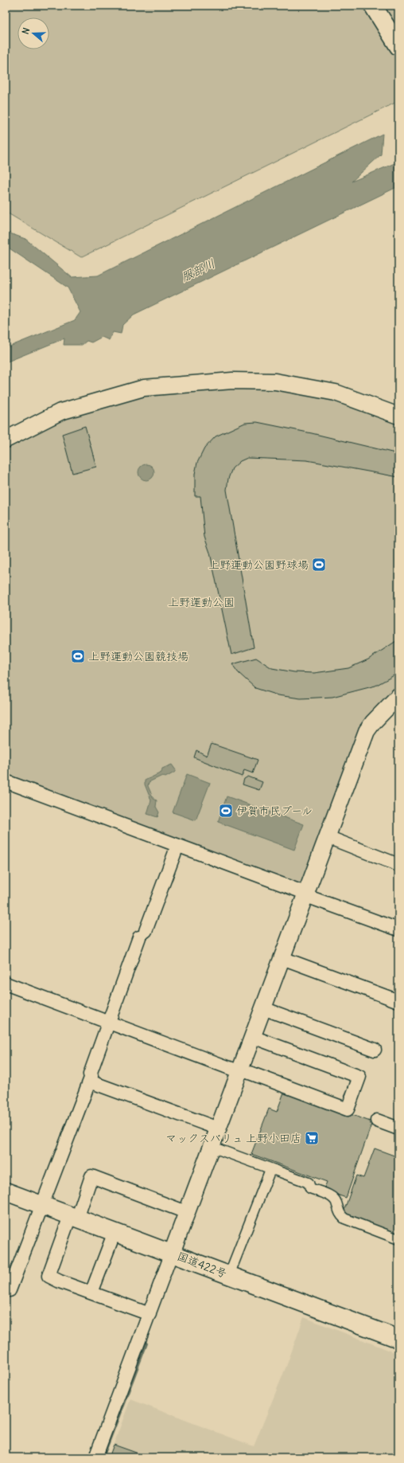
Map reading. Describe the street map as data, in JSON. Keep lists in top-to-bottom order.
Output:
{
  "streets": {
    "main road": ["国道422号"]
  },
  "water": ["服部川"],
  "parks": ["上野運動公園"],
  "places": {
    "sports": ["上野運動公園野球場", "上野運動公園競技場", "伊賀市民プール"],
    "supermarket": ["マックスバリュ 上野小田店"]
  },
  "north": "left"
}
